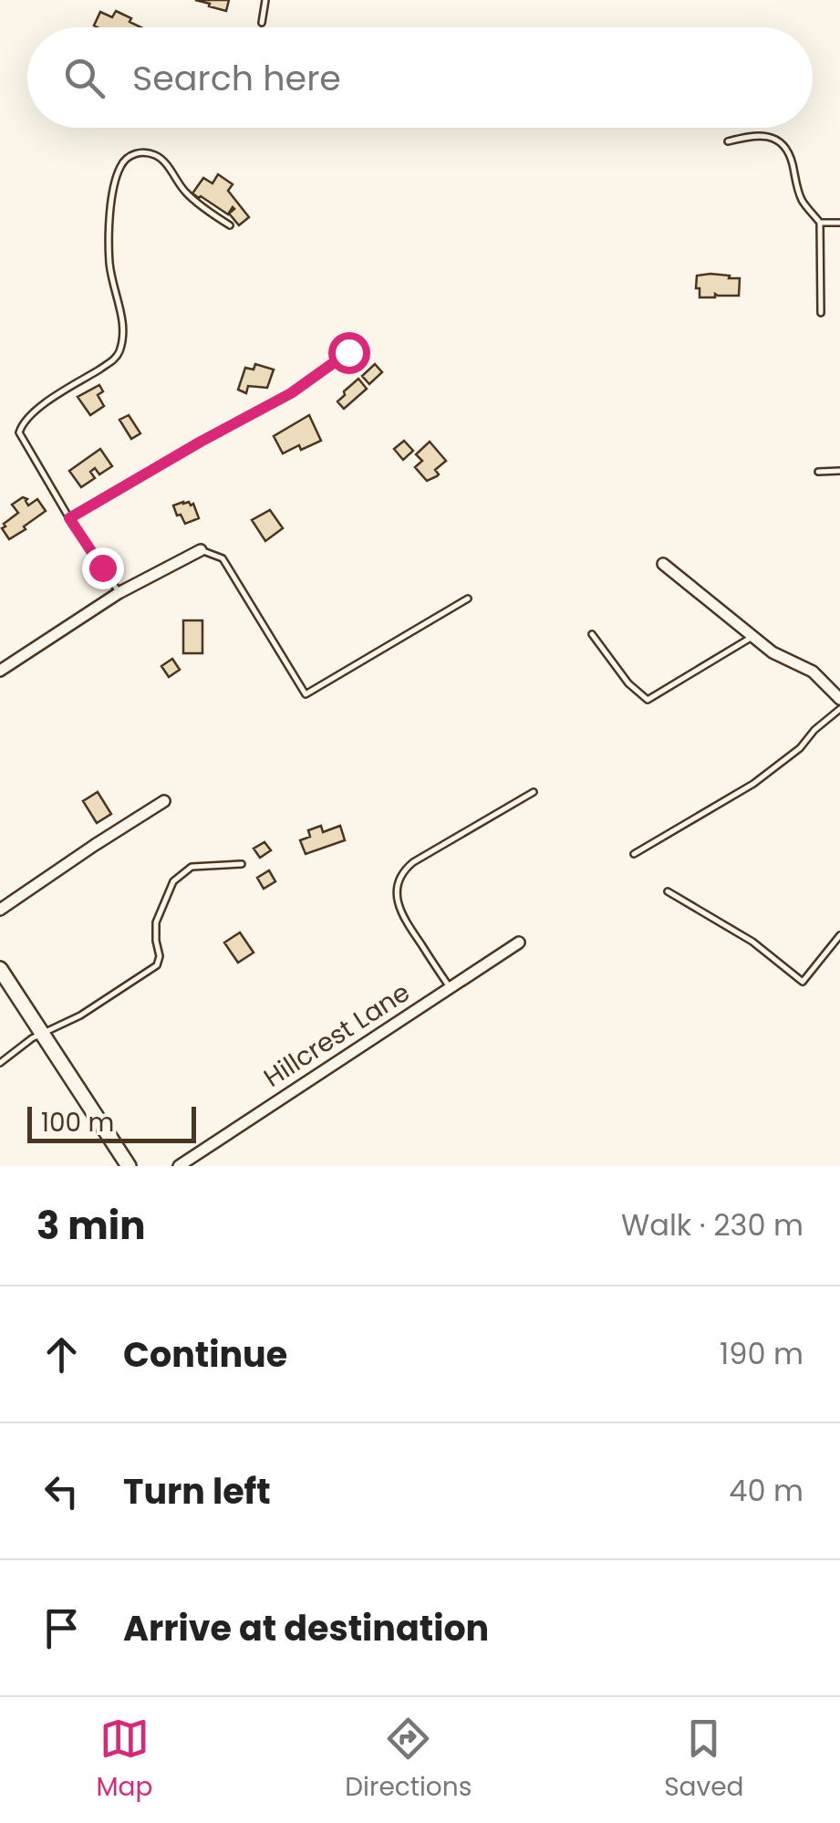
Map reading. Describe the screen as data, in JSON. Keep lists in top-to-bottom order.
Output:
{
  "streets": {
    "street": ["Hillcrest Lane"]
  },
  "scale_bar": "100 m",
  "page": {
    "search": "Search here",
    "scale": "100 m",
    "heading": ["3 min", "Walk · 230 m"],
    "list": [
      ["Continue", "190 m"],
      ["Turn left", "40 m"],
      "Arrive at destination"
    ],
    "nav": ["Map", "Directions", "Saved"]
  }
}
